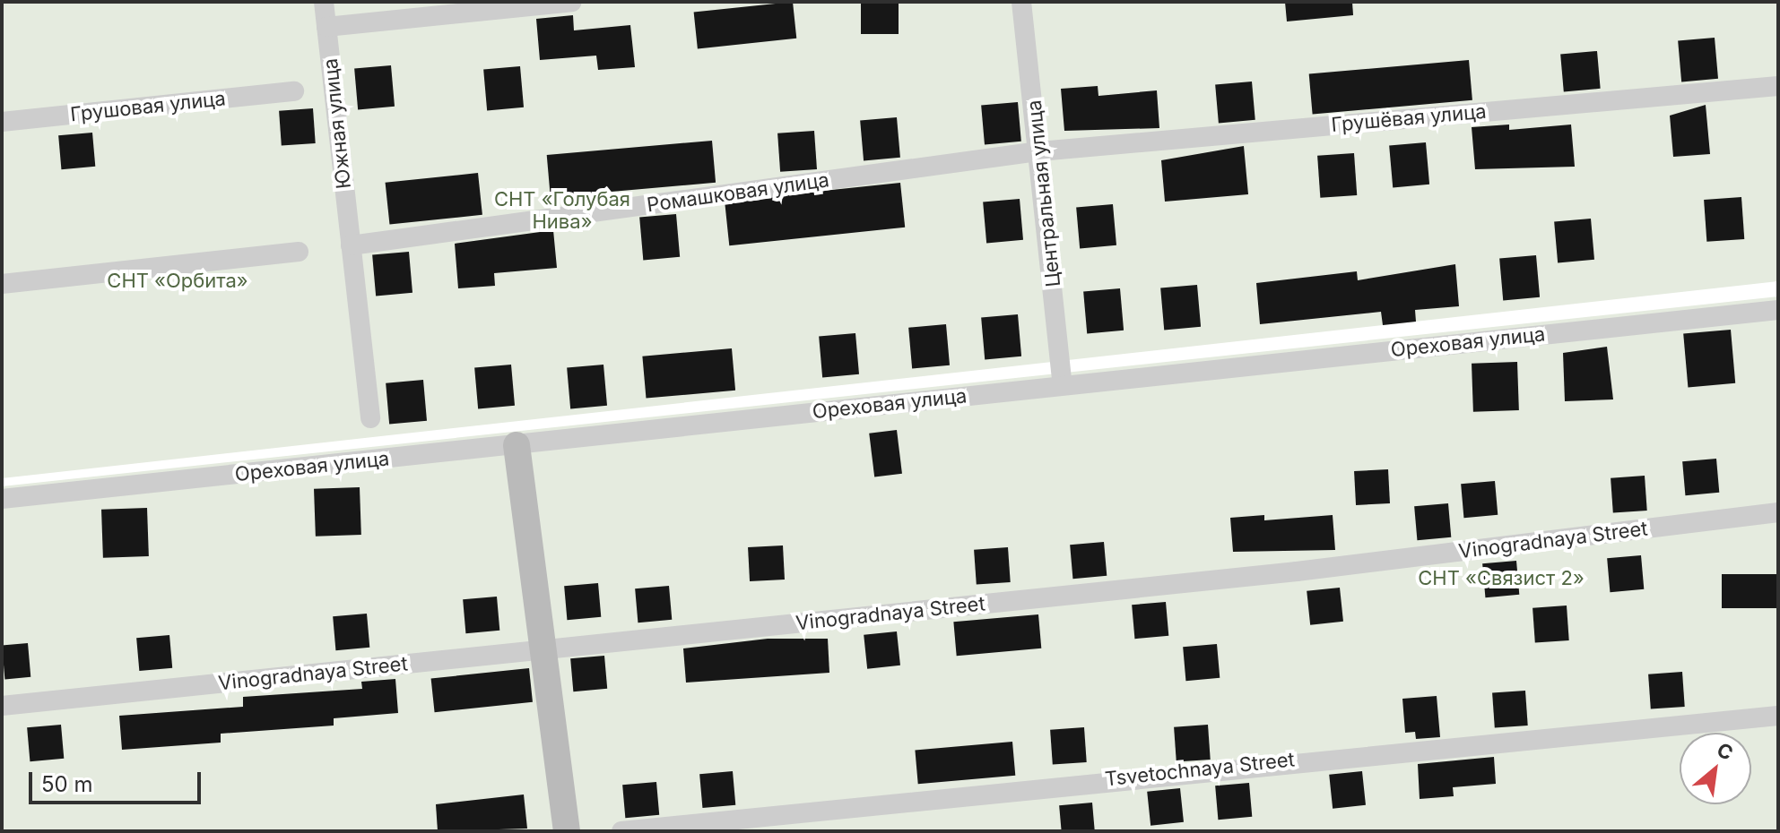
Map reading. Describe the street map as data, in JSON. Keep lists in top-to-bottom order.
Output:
{
  "streets": {
    "street": [
      "Грушовая улица",
      "Грушёвая улица",
      "Южная улица",
      "Ромашковая улица",
      "Центральная улица",
      "Ореховая улица",
      "Vinogradnaya Street",
      "Tsvetochnaya Street"
    ]
  },
  "crossings": [
    ["Грушёвая улица", "Ромашковая улица"],
    ["Грушёвая улица", "Центральная улица"],
    ["Южная улица", "Ромашковая улица"],
    ["Ромашковая улица", "Центральная улица"],
    ["Центральная улица", "Ореховая улица"]
  ],
  "parks": ["СНТ «Голубая Нива»", "СНТ «Орбита»", "СНТ «Связист 2»"],
  "scale_bar": "50 m",
  "north": "top right"
}
